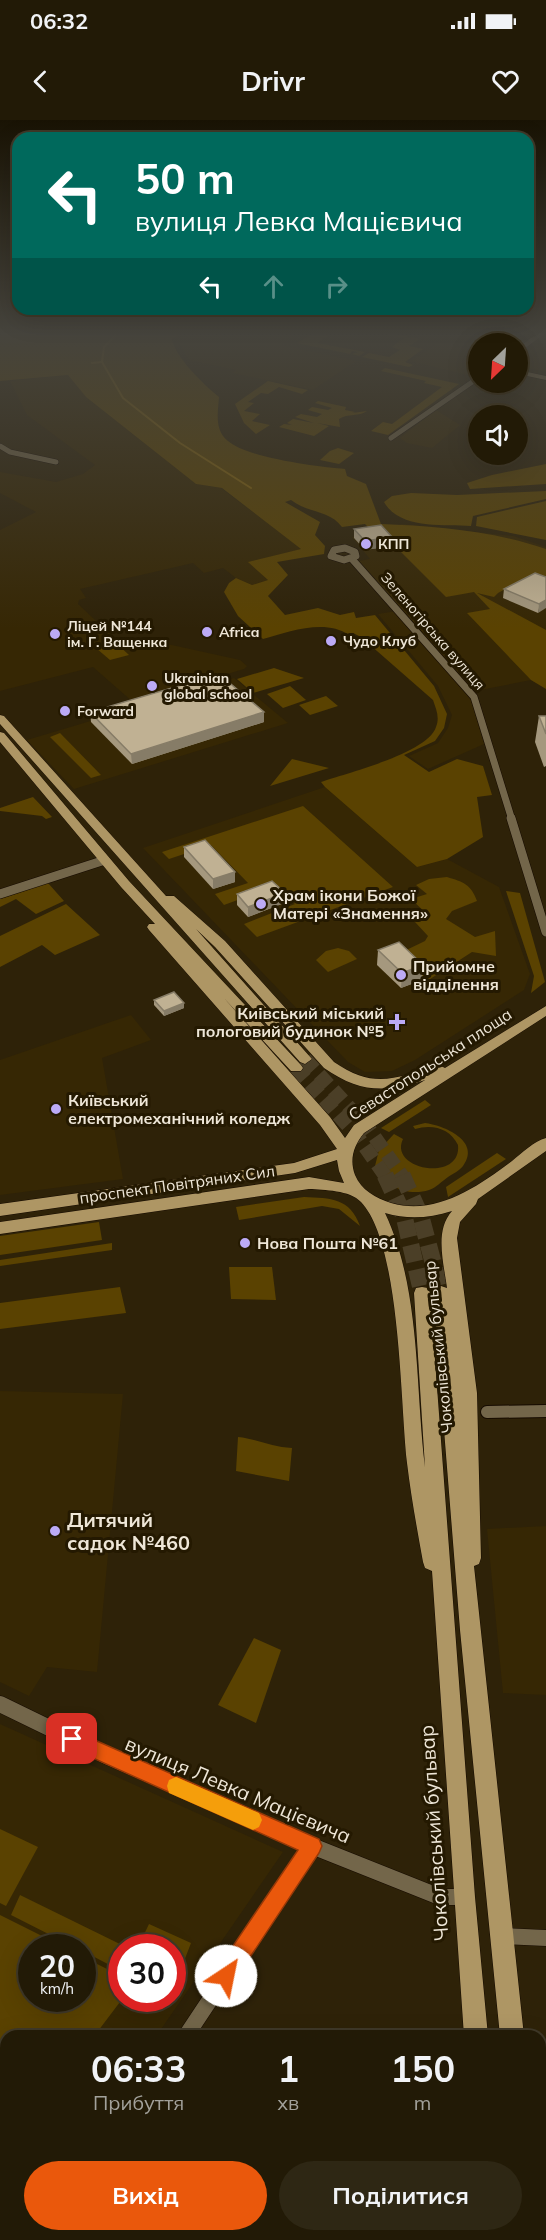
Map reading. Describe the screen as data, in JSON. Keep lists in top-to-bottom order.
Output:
{
  "streets": {
    "main road": ["Севастопольська площа", "проспект Повітряних Сил", "Чоколівський бульвар"],
    "street": ["Зеленогірська вулиця", "вулиця Левка Мацієвича"]
  },
  "crossings": [
    ["Севастопольська площа", "проспект Повітряних Сил"],
    ["проспект Повітряних Сил", "Чоколівський бульвар"],
    ["Чоколівський бульвар", "вулиця Левка Мацієвича"]
  ],
  "places": {
    "other": [
      "КПП",
      "Africa",
      "Ліцей №144 ім. Г. Ващенка",
      "Чудо Клуб",
      "Ukrainian global school",
      "Forward",
      "Храм ікони Божої Матері «Знамення»",
      "Прийомне відділення",
      "Київський електромеханічний коледж",
      "Нова Пошта №61",
      "Дитячий садок №460"
    ],
    "health": ["Киівський міський пологовий будинок №5"]
  },
  "north": "bottom left",
  "page": {
    "status": "06:32",
    "header": "Drivr",
    "turn": ["50 m", "вулиця Левка Мацієвича"],
    "speed": "20 km/h",
    "limit": "30",
    "eta": [
      "06:33",
      "Прибуття",
      "1",
      "хв",
      "150",
      "m"
    ],
    "buttons": ["Вихід", "Поділитися"]
  }
}
